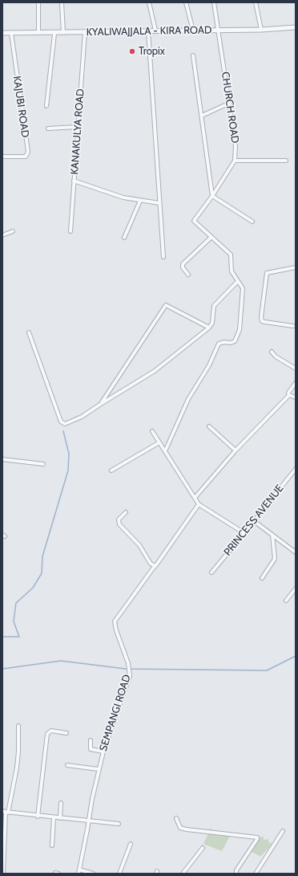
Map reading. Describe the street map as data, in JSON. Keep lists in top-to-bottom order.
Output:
{
  "streets": {
    "street": [
      "KYALIWAJJALA - KIRA ROAD",
      "KAJUBI ROAD",
      "CHURCH ROAD",
      "KANAKULYA ROAD",
      "PRINCESS AVENUE",
      "SEMPANGI ROAD"
    ]
  },
  "crossings": [
    ["KYALIWAJJALA - KIRA ROAD", "KAJUBI ROAD"],
    ["KYALIWAJJALA - KIRA ROAD", "CHURCH ROAD"],
    ["KYALIWAJJALA - KIRA ROAD", "KANAKULYA ROAD"]
  ],
  "places": ["Tropix"]
}
